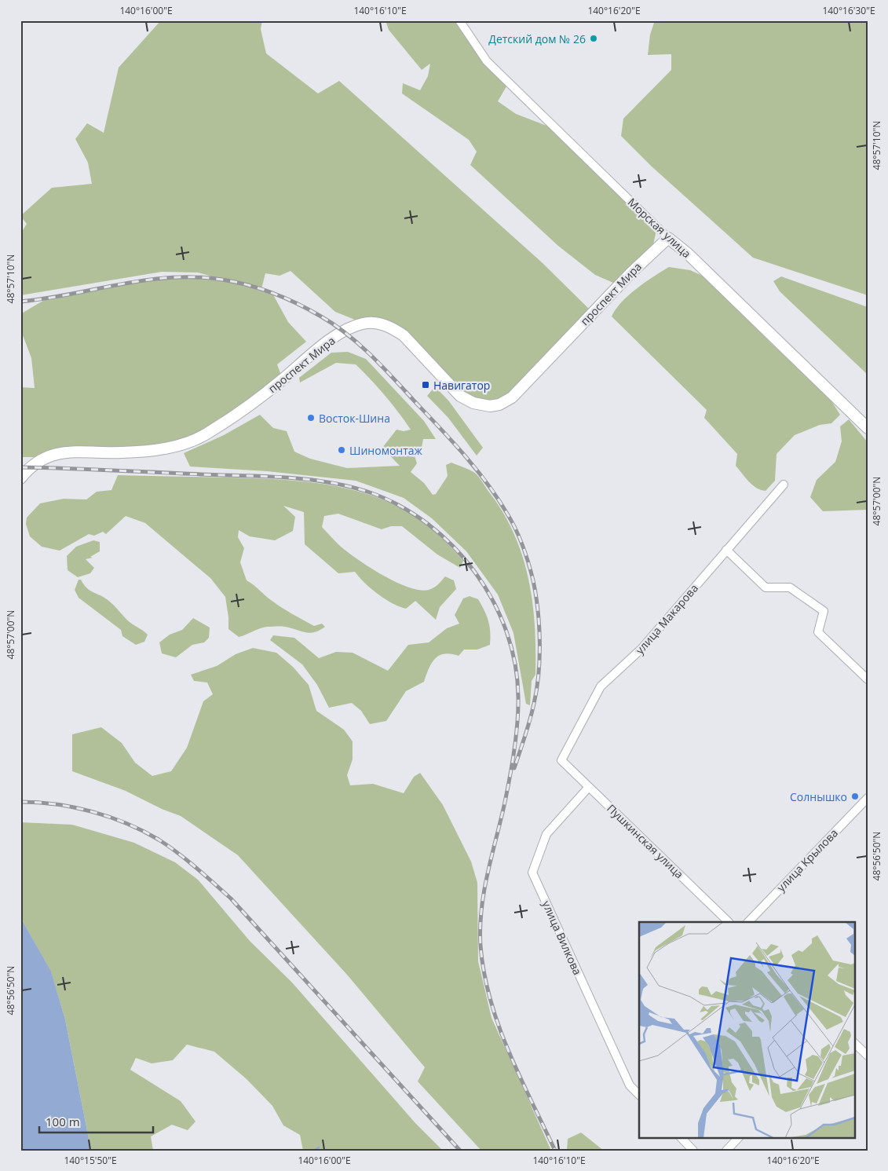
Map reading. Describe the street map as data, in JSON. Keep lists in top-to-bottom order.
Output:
{
  "streets": {
    "main road": ["Морская улица", "проспект Мира"],
    "street": [
      "улица Макарова",
      "Пушкинская улица",
      "улица Крылова",
      "улица Вилкова"
    ]
  },
  "crossings": [
    ["Морская улица", "проспект Мира"],
    ["улица Макарова", "Пушкинская улица"],
    ["Пушкинская улица", "улица Вилкова"]
  ],
  "places": {
    "other": [
      "Детский дом № 26",
      "Восток-Шина",
      "Шиномонтаж",
      "Солнышко"
    ],
    "transit": ["Навигатор"]
  },
  "scale_bar": "100 m",
  "coordinates": [
    "140°16'00\"E",
    "140°16'10\"E",
    "140°16'20\"E",
    "140°16'30\"E",
    "48°57'10\"N",
    "48°57'00\"N",
    "48°56'50\"N",
    "140°15'50\"E"
  ]
}
